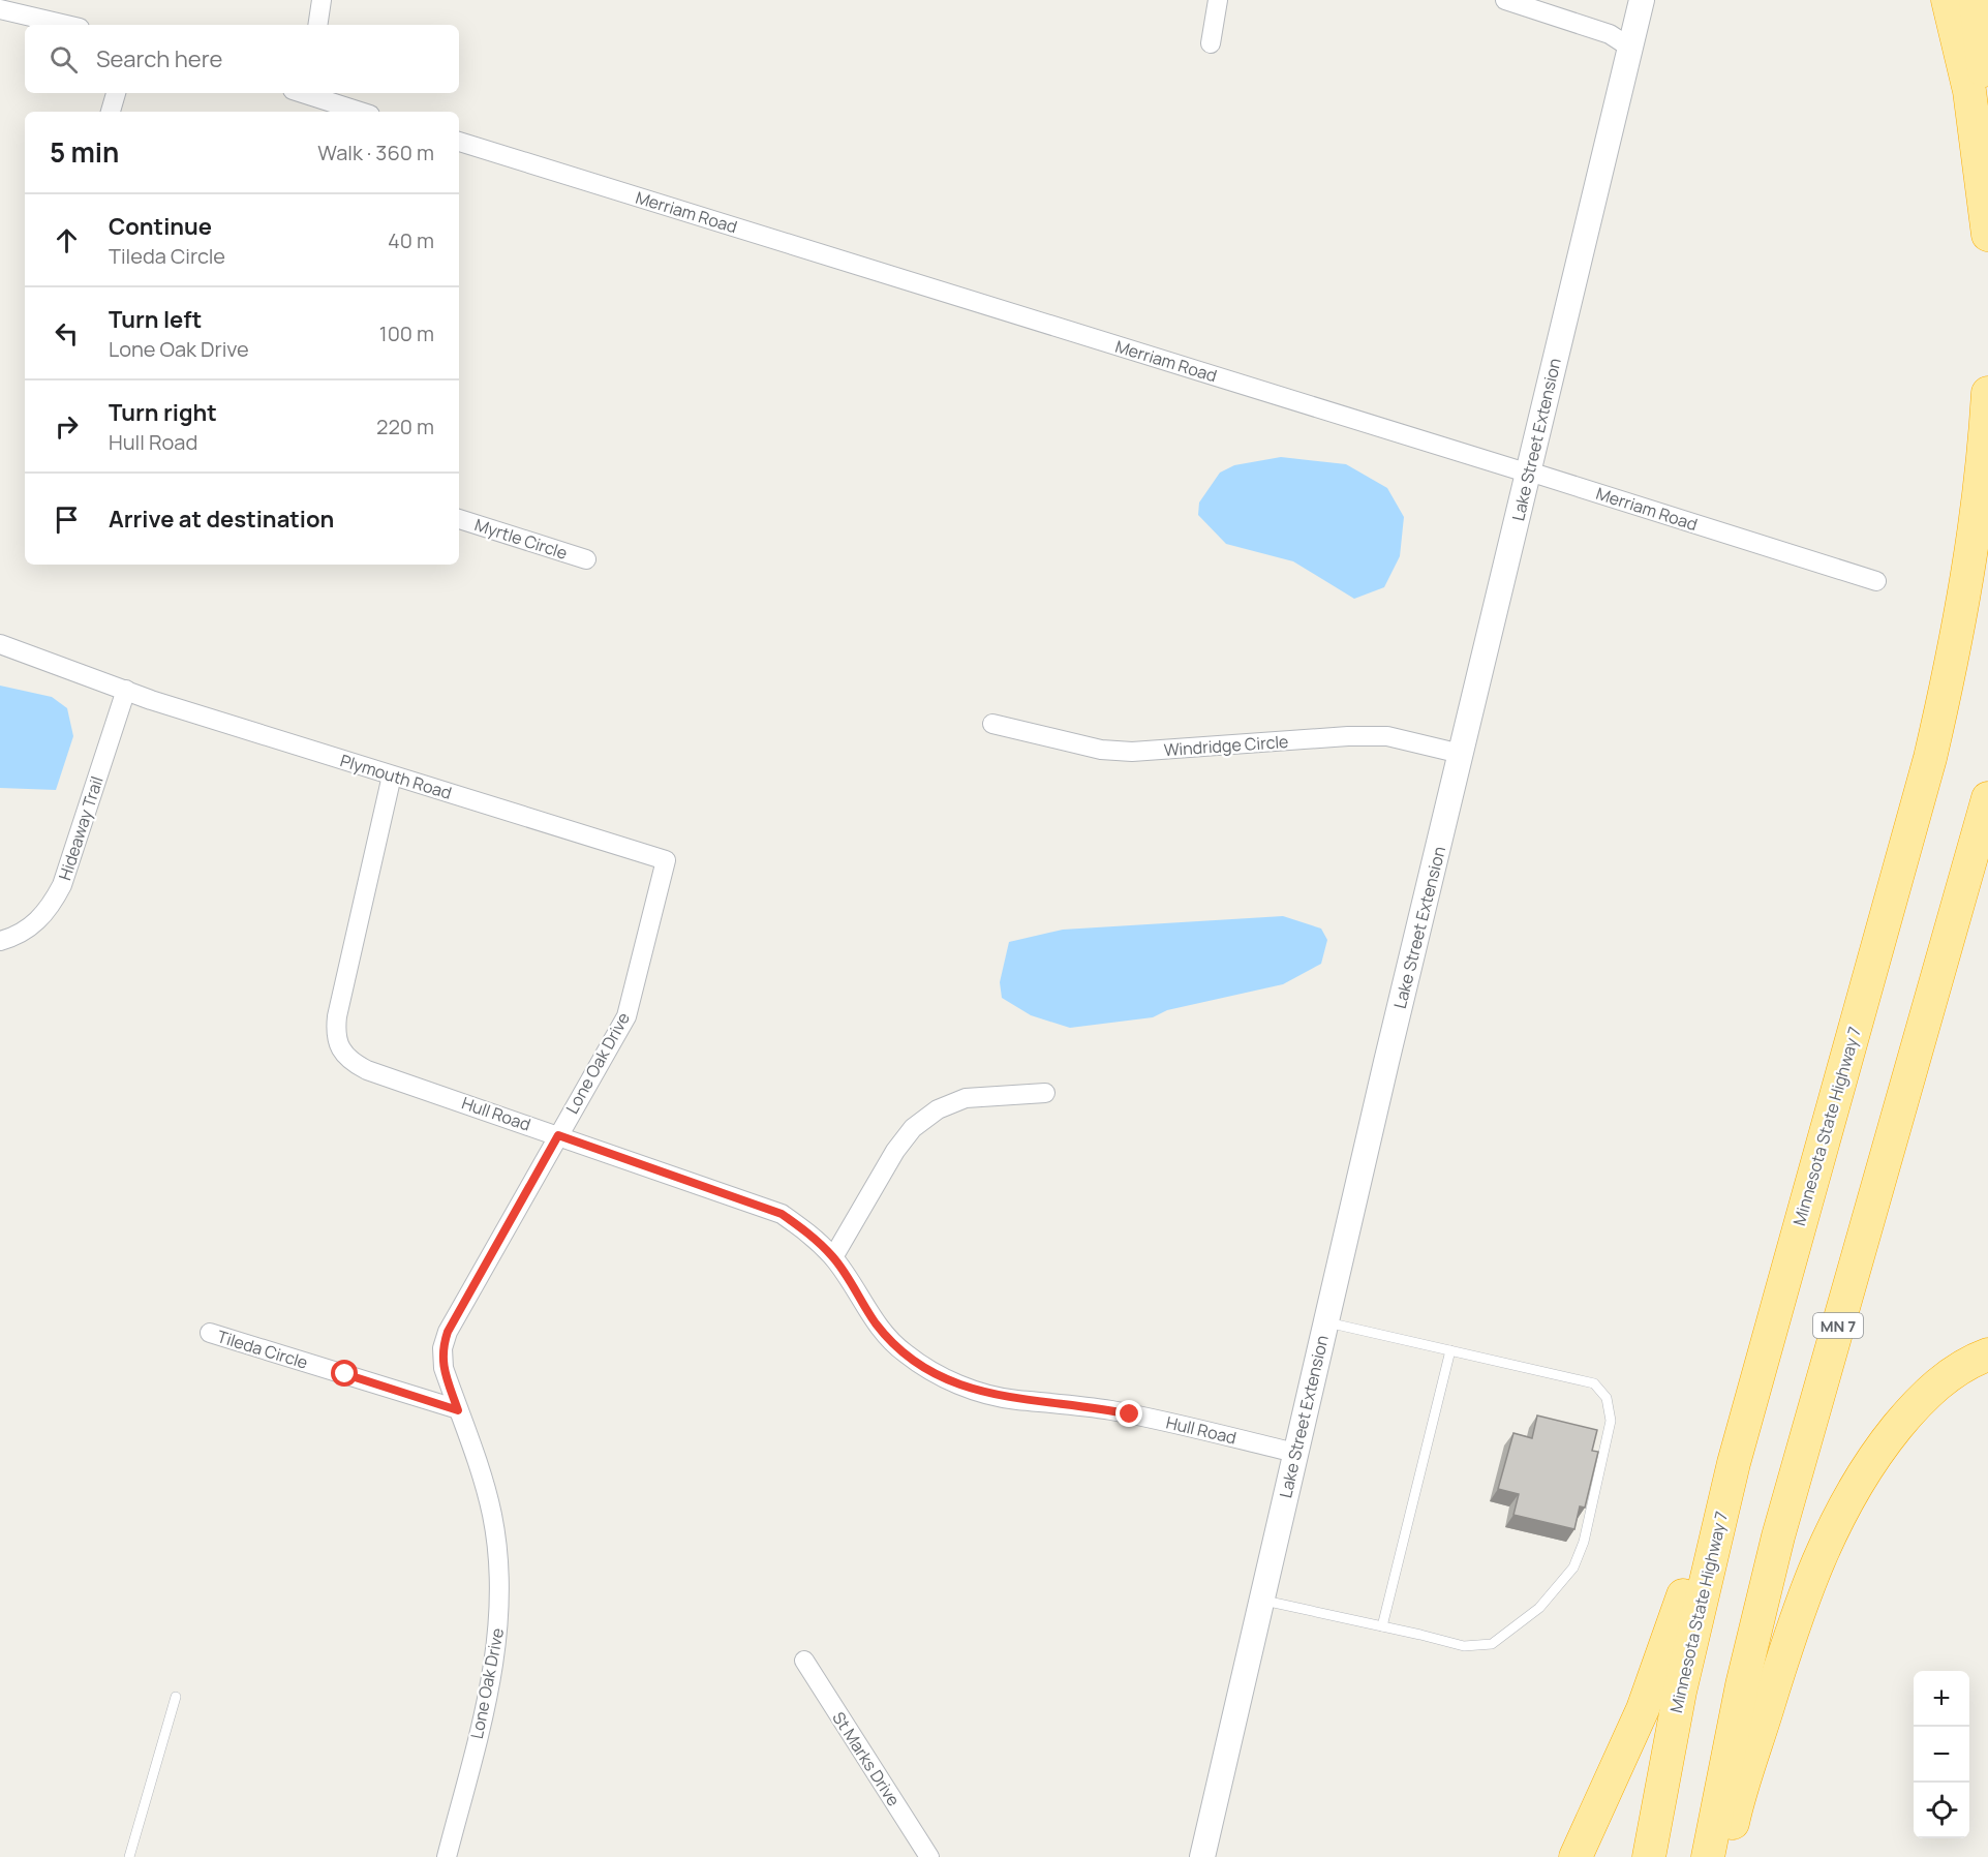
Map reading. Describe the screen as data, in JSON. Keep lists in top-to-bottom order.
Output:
{
  "streets": {
    "highway": ["Minnesota State Highway 7", "MN 7"],
    "street": [
      "Merriam Road",
      "Lake Street Extension",
      "Myrtle Circle",
      "Windridge Circle",
      "Plymouth Road",
      "Hideaway Trail",
      "Lone Oak Drive",
      "Hull Road",
      "Tileda Circle",
      "St Marks Drive"
    ]
  },
  "crossings": [
    ["Merriam Road", "Lake Street Extension"],
    ["Lake Street Extension", "Windridge Circle"],
    ["Lake Street Extension", "Hull Road"],
    ["Plymouth Road", "Hideaway Trail"],
    ["Plymouth Road", "Lone Oak Drive"],
    ["Plymouth Road", "Hull Road"],
    ["Lone Oak Drive", "Hull Road"],
    ["Lone Oak Drive", "Tileda Circle"]
  ],
  "page": {
    "search": "Search here",
    "heading": ["5 min", "Walk · 360 m"],
    "list": [
      ["Continue", "Tileda Circle", "40 m"],
      ["Turn left", "Lone Oak Drive", "100 m"],
      ["Turn right", "Hull Road", "220 m"],
      "Arrive at destination"
    ],
    "map_buttons": ["+", "−"]
  }
}
